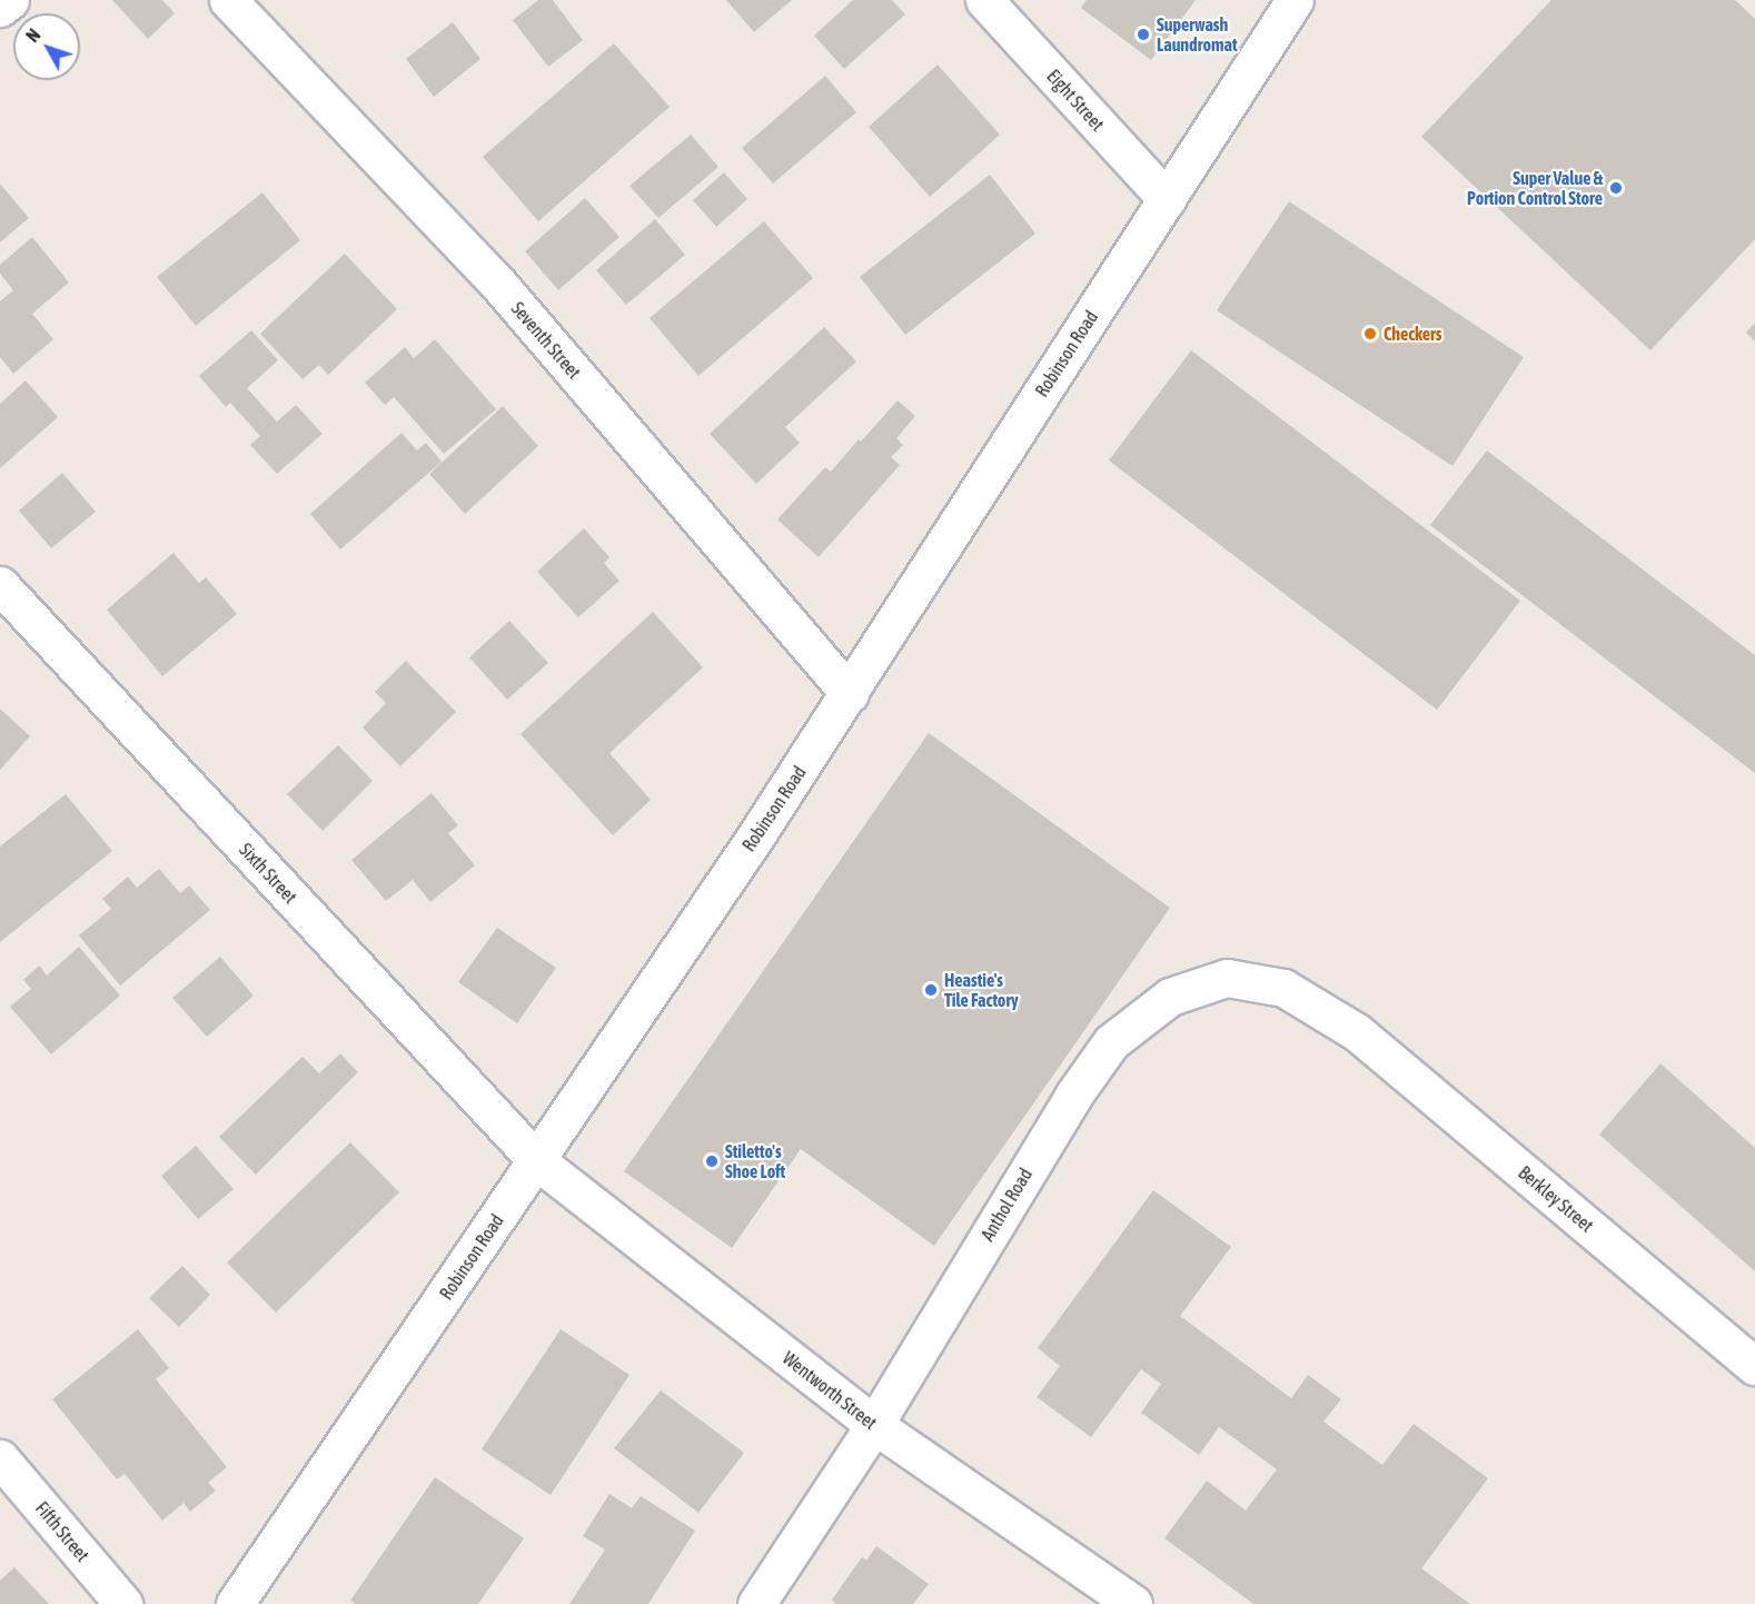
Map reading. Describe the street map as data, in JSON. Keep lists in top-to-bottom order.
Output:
{
  "streets": {
    "street": [
      "Eight Street",
      "Seventh Street",
      "Robinson Road",
      "Sixth Street",
      "Berkley Street",
      "Anthol Road",
      "Wentworth Street",
      "Fifth Street"
    ]
  },
  "crossings": [
    ["Eight Street", "Robinson Road"],
    ["Seventh Street", "Robinson Road"],
    ["Robinson Road", "Sixth Street"],
    ["Robinson Road", "Wentworth Street"],
    ["Sixth Street", "Wentworth Street"],
    ["Berkley Street", "Anthol Road"],
    ["Anthol Road", "Wentworth Street"]
  ],
  "places": [
    "Superwash Laundromat",
    "Super Value & Portion Control Store",
    "Checkers",
    "Heastie's Tile Factory",
    "Stiletto's Shoe Loft"
  ],
  "north": "top left"
}
